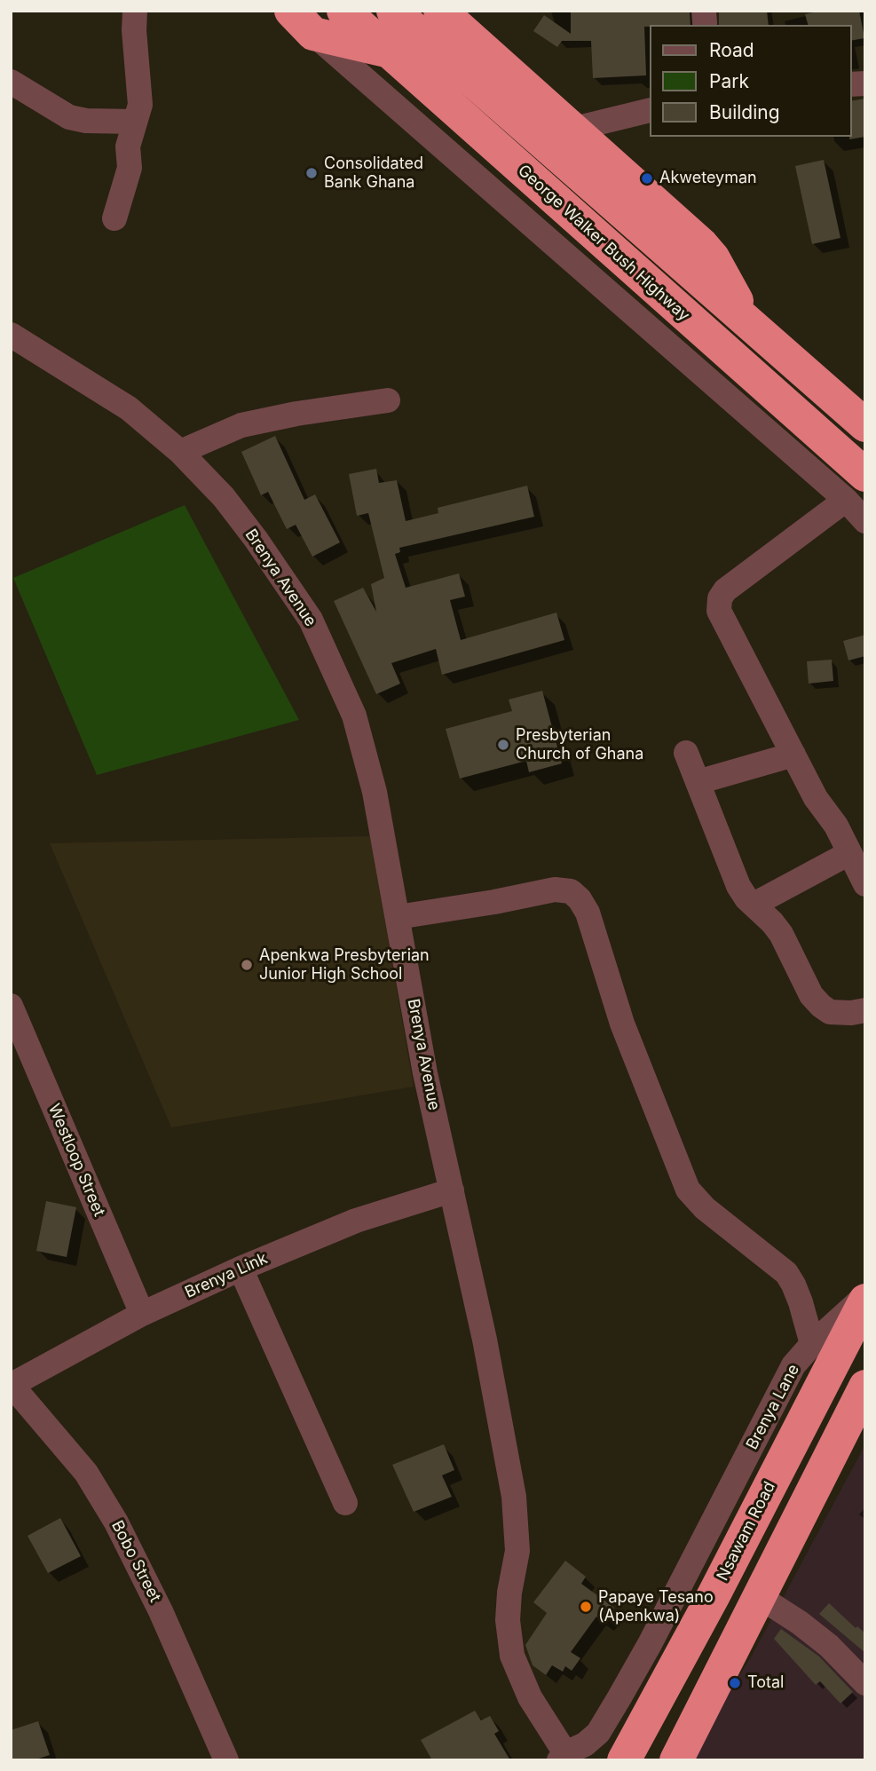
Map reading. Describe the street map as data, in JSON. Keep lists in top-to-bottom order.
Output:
{
  "streets": {
    "highway": ["George Walker Bush Highway", "Nsawam Road"],
    "street": [
      "Brenya Avenue",
      "Westloop Street",
      "Brenya Link",
      "Brenya Lane",
      "Bobo Street"
    ]
  },
  "crossings": [
    ["Brenya Avenue", "Brenya Link"],
    ["Brenya Avenue", "Brenya Lane"],
    ["Westloop Street", "Brenya Link"],
    ["Brenya Link", "Bobo Street"],
    ["Brenya Lane", "Nsawam Road"]
  ],
  "places": [
    "Consolidated Bank Ghana",
    "Akweteyman",
    "Presbyterian Church of Ghana",
    "Apenkwa Presbyterian Junior High School",
    "Papaye Tesano (Apenkwa)",
    "Total"
  ],
  "legend": ["Road", "Park", "Building"]
}
